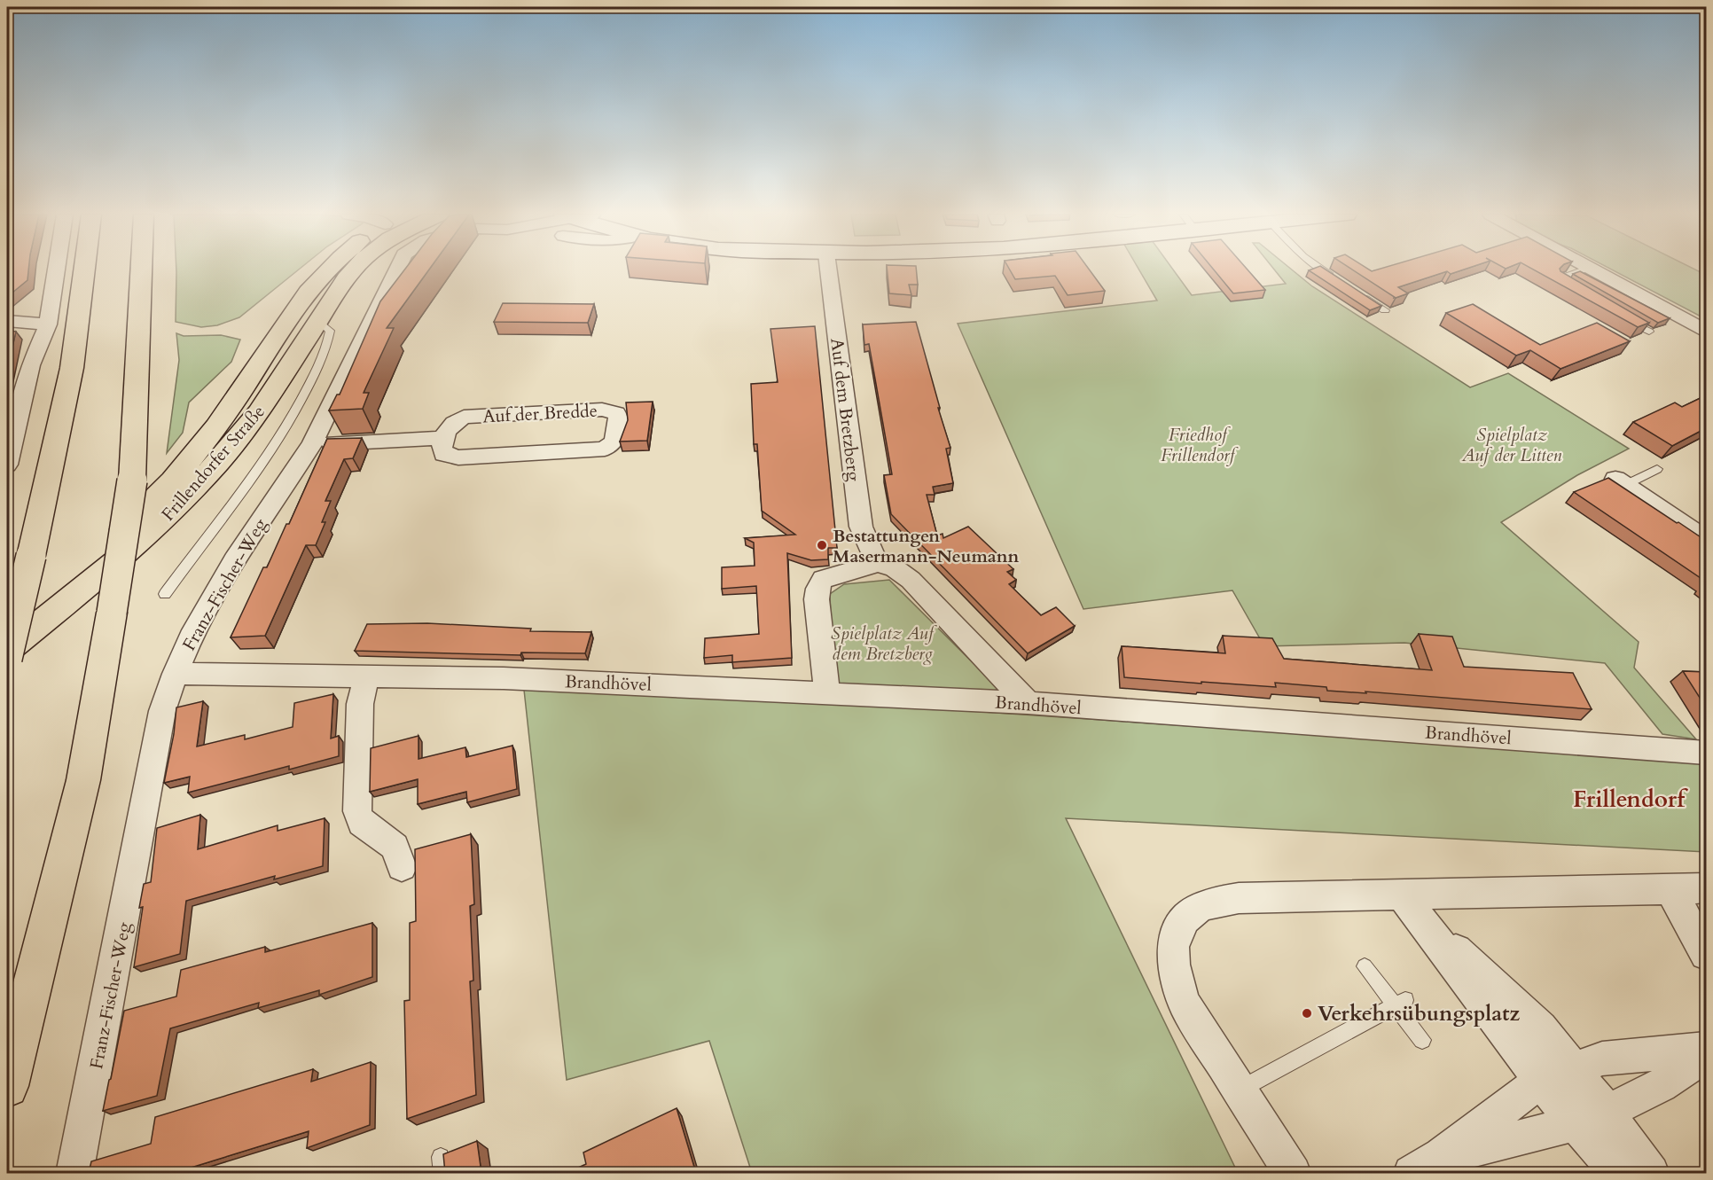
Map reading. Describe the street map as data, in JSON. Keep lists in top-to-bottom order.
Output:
{
  "streets": {
    "main road": ["Frillendorfer Straße"],
    "street": [
      "Auf dem Bretzberg",
      "Auf der Bredde",
      "Franz-Fischer-Weg",
      "Brandhövel"
    ]
  },
  "crossings": [
    ["Franz-Fischer-Weg", "Brandhövel"]
  ],
  "districts": ["Frillendorf"],
  "parks": ["Friedhof Frillendorf", "Spielplatz Auf der Litten", "Spielplatz Auf dem Bretzberg"],
  "places": ["Bestattungen Masermann-Neumann", "Verkehrsübungsplatz"]
}
